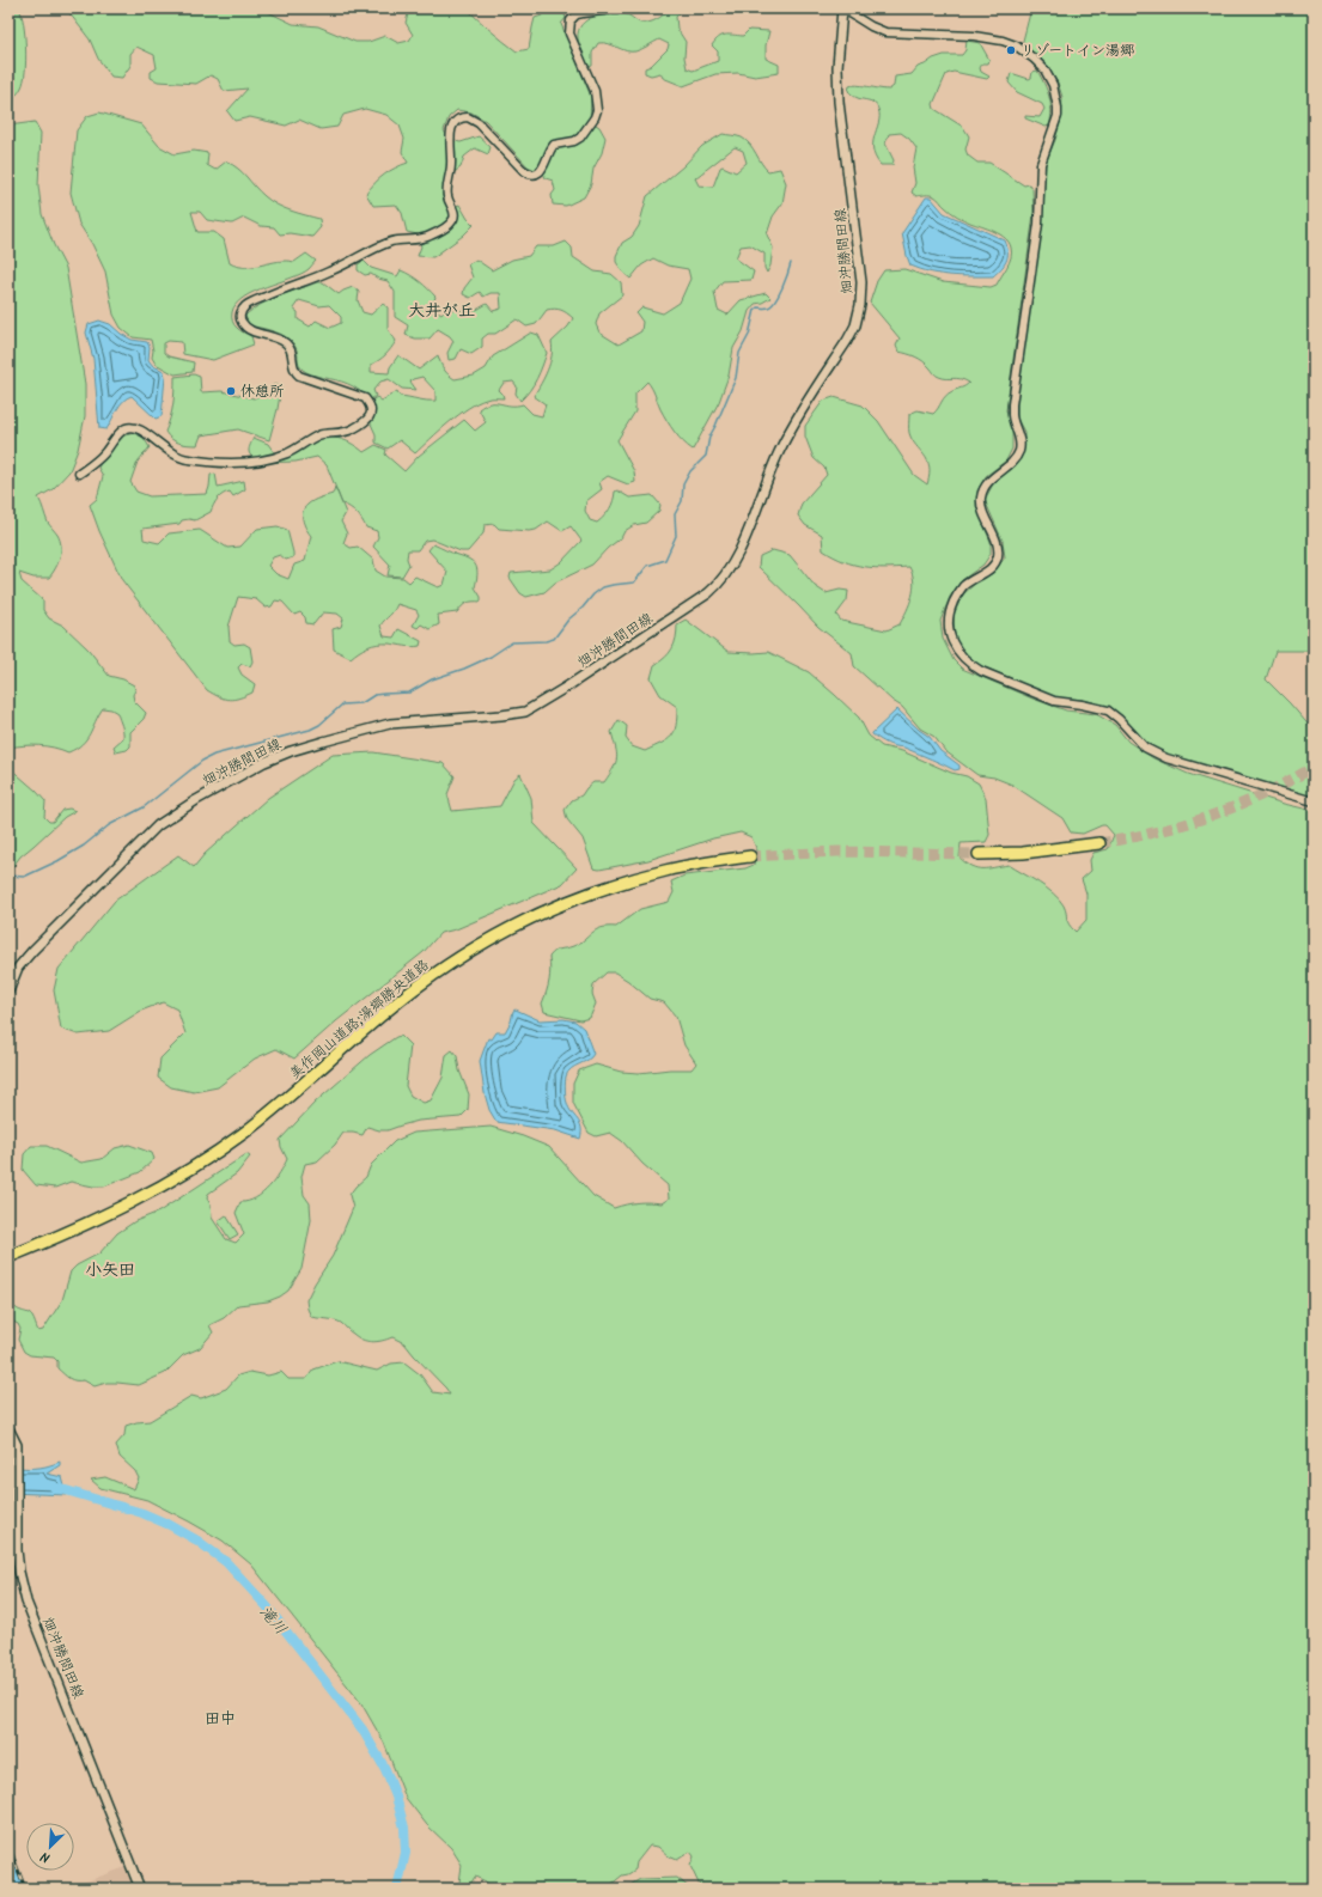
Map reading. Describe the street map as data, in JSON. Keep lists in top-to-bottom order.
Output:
{
  "streets": {
    "highway": ["美作岡山道路;湯郷勝央道路"],
    "main road": ["畑沖勝間田線"]
  },
  "districts": ["大井が丘", "小矢田", "田中"],
  "water": ["滝川"],
  "places": ["リゾートイン湯郷", "休憩所"],
  "north": "bottom left"
}
